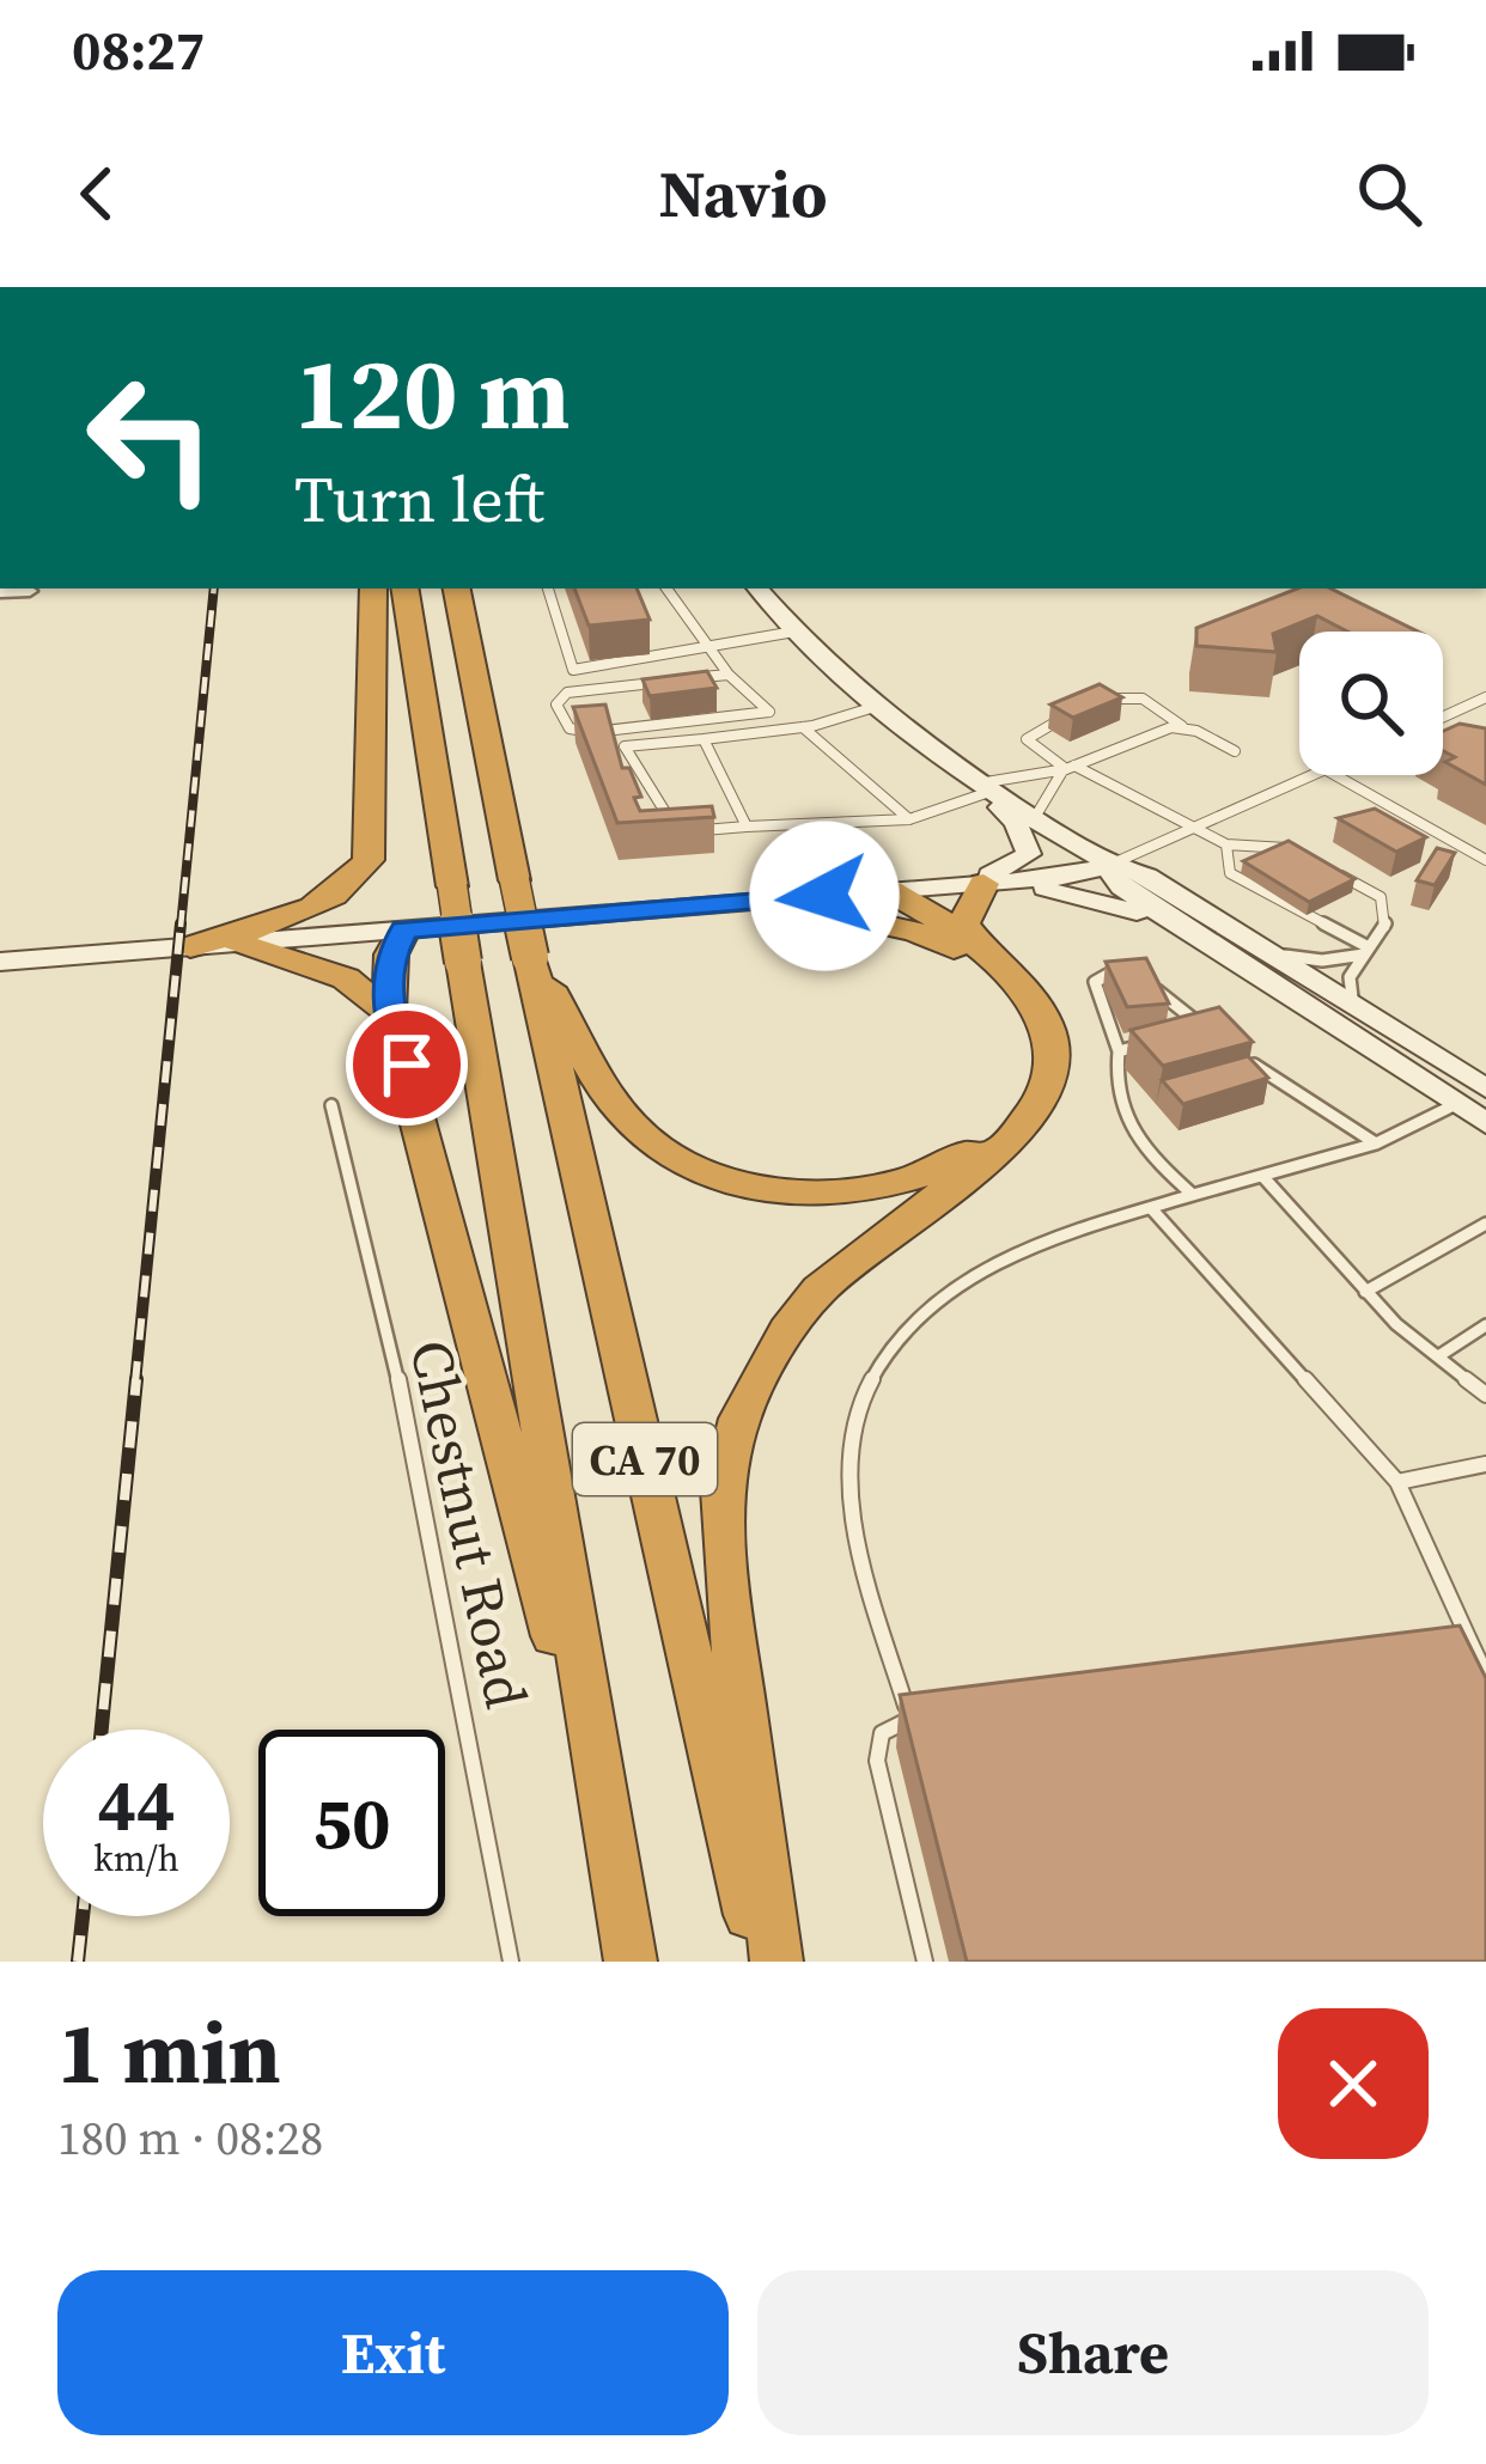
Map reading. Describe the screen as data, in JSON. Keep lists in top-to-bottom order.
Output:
{
  "streets": {
    "highway": ["CA 70"],
    "lane": ["Chestnut Road"]
  },
  "page": {
    "status": "08:27",
    "header": "Navio",
    "turn": ["120 m", "Turn left"],
    "speed": "44 km/h",
    "limit": "50",
    "heading": ["1 min", "180 m · 08:28"],
    "buttons": ["Exit", "Share"]
  }
}
